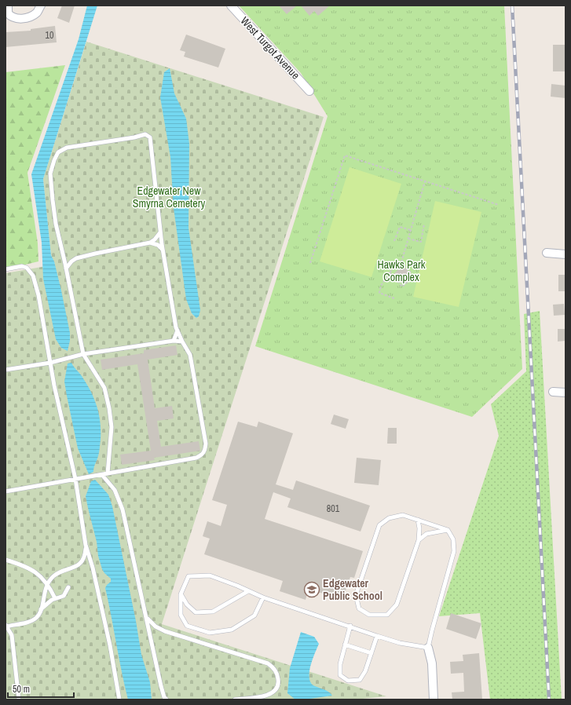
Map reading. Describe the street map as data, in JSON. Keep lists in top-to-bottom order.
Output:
{
  "streets": {
    "street": ["West Turgot Avenue"]
  },
  "parks": ["Edgewater New Smyrna Cemetery", "Hawks Park Complex"],
  "places": {
    "school or university": ["Edgewater Public School"]
  },
  "house_numbers": ["10", "801"],
  "scale_bar": "50 m"
}
